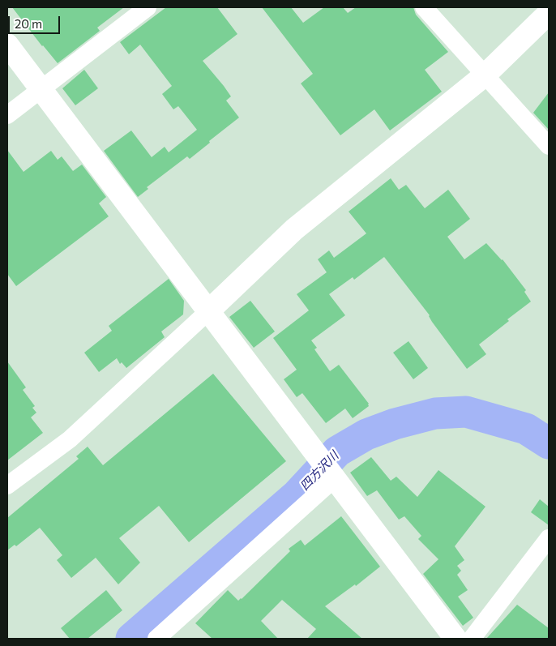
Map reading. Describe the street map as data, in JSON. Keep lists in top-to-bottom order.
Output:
{
  "water": ["四方沢川"],
  "scale_bar": "20 m"
}
